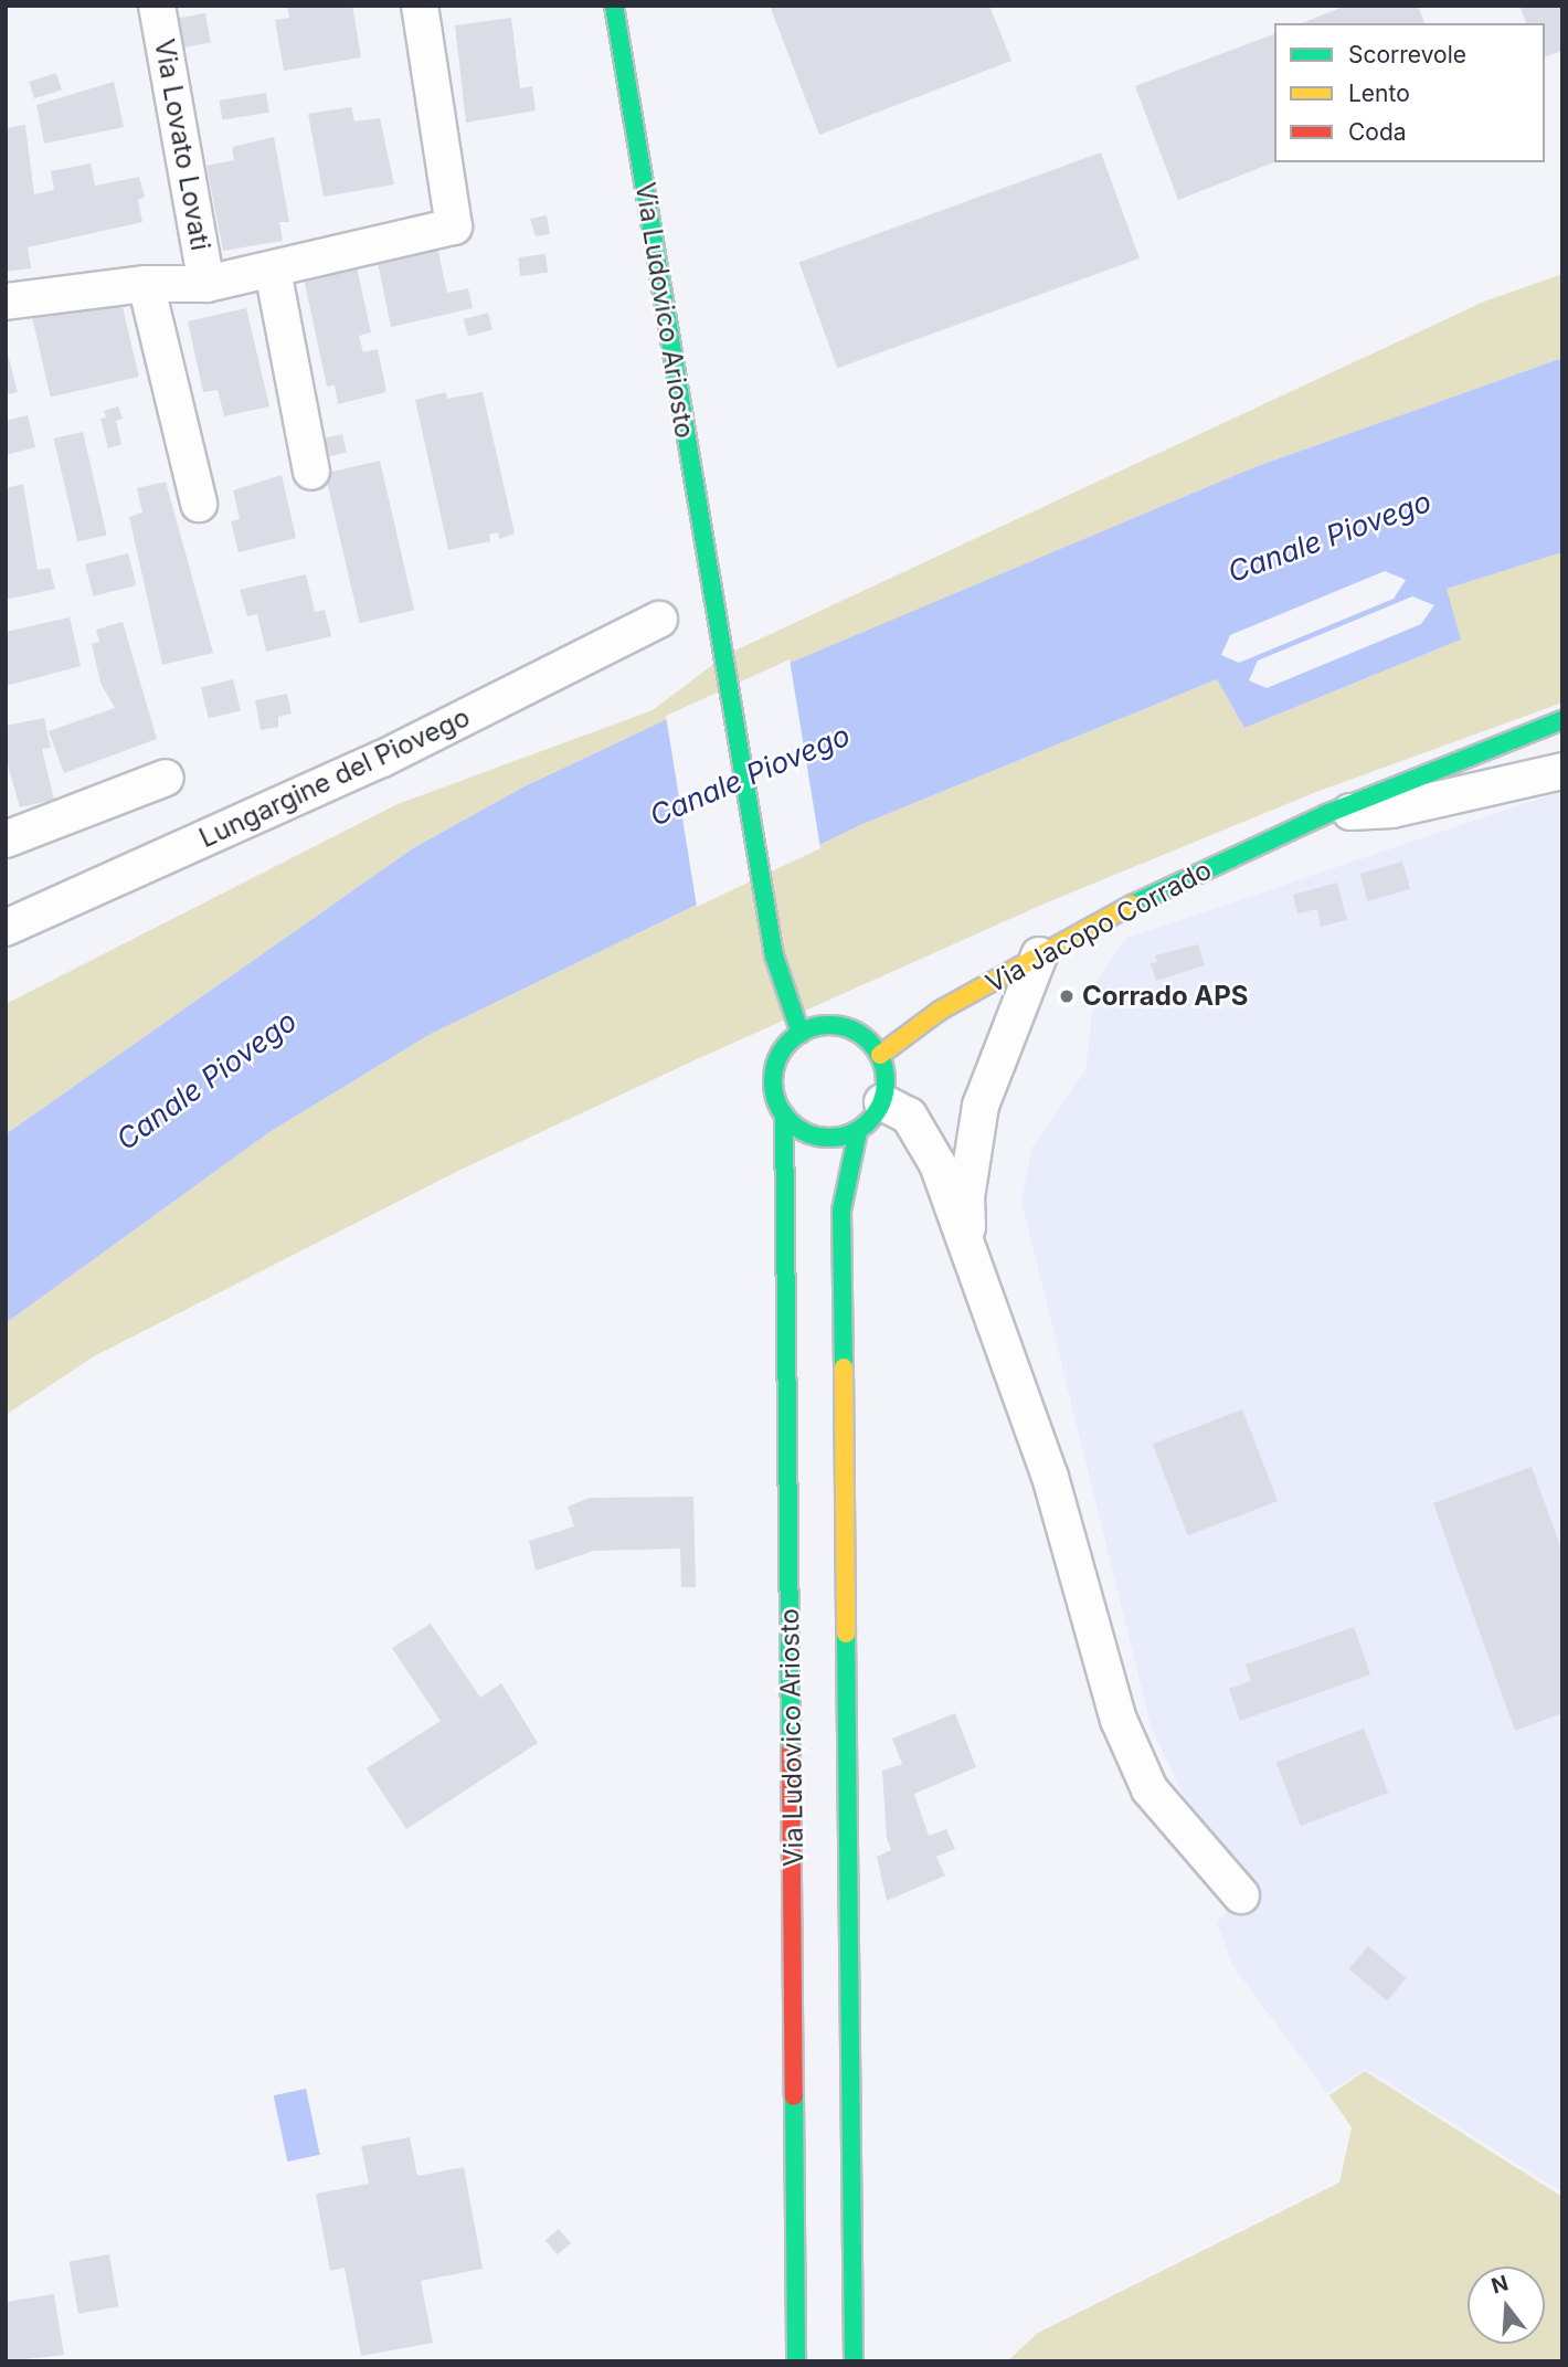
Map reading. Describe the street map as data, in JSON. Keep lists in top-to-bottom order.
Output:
{
  "streets": {
    "main road": ["Via Ludovico Ariosto", "Via Jacopo Corrado"],
    "street": ["Via Lovato Lovati", "Lungargine del Piovego"]
  },
  "crossings": [
    ["Via Ludovico Ariosto", "Via Jacopo Corrado"]
  ],
  "water": ["Canale Piovego"],
  "places": ["Corrado APS"],
  "legend": ["Scorrevole", "Lento", "Coda"],
  "north": "top"
}
